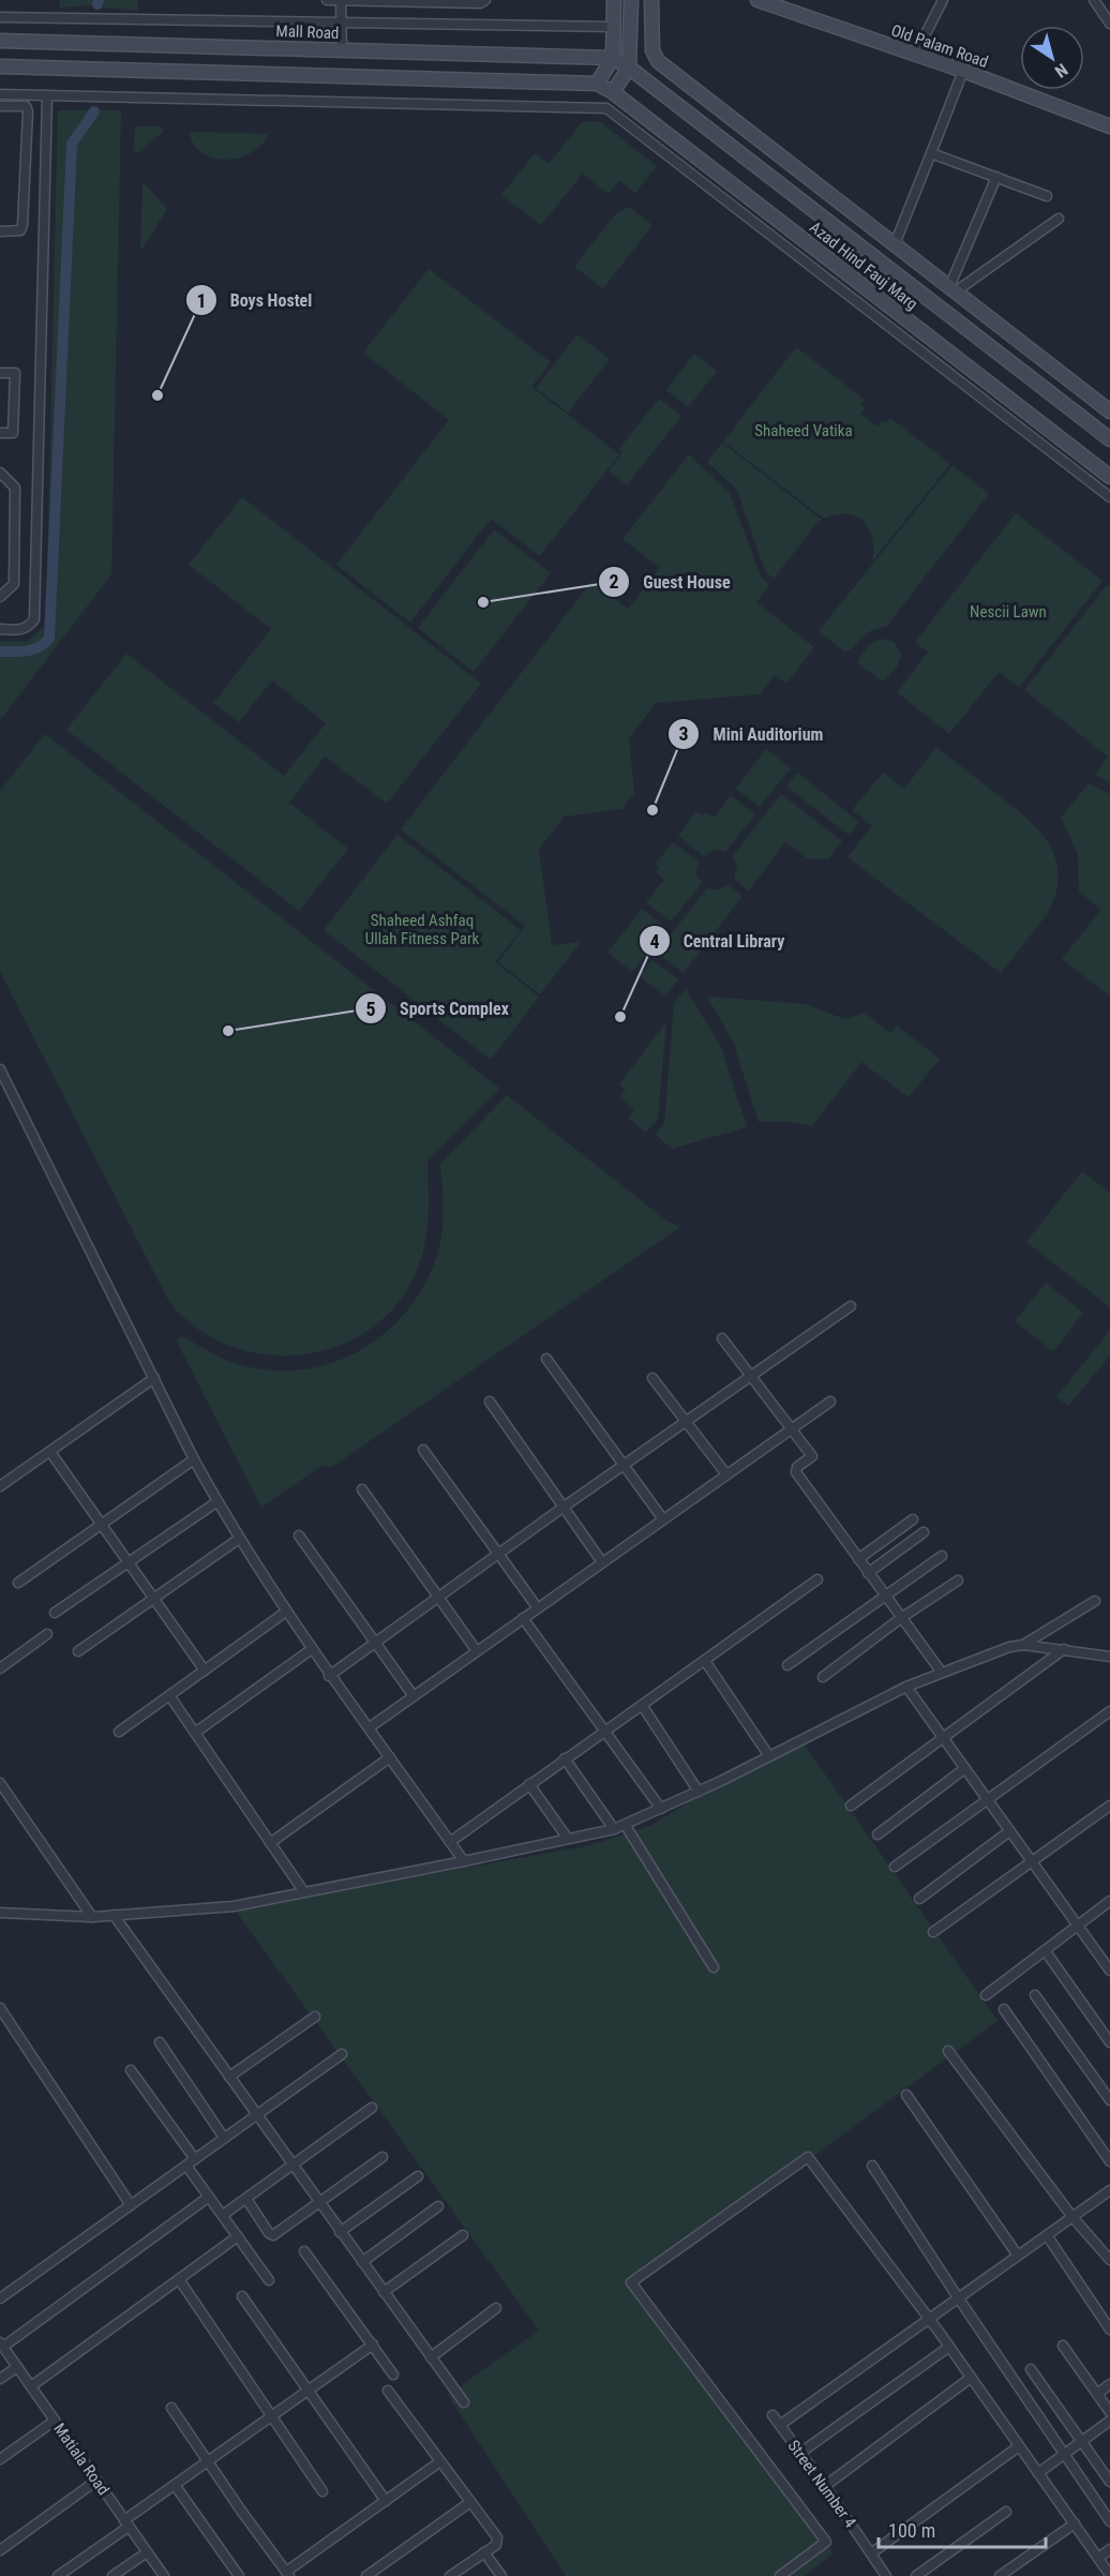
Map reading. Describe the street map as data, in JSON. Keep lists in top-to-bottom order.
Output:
{
  "streets": {
    "main road": ["Mall Road", "Old Palam Road", "Azad Hind Fauj Marg"],
    "street": ["Matiala Road", "Street Number 4"]
  },
  "crossings": [
    ["Mall Road", "Azad Hind Fauj Marg"]
  ],
  "parks": ["Shaheed Vatika", "Nescii Lawn", "Shaheed Ashfaq Ullah Fitness Park"],
  "places": [
    "Boys Hostel",
    "Guest House",
    "Mini Auditorium",
    "Central Library",
    "Sports Complex"
  ],
  "scale_bar": "100 m",
  "north": "bottom right"
}
